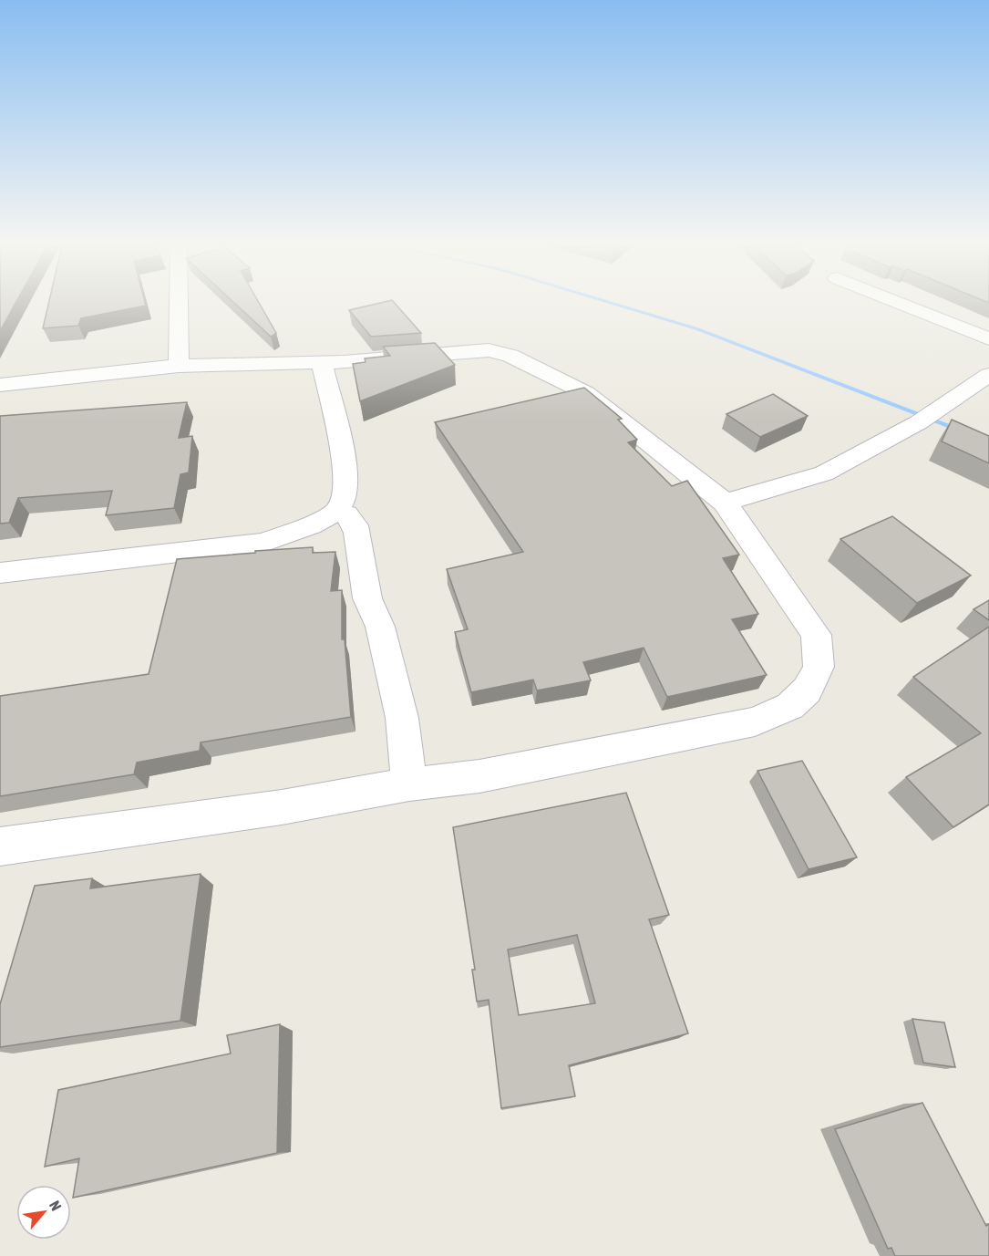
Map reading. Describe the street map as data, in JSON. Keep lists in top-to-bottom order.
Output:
{
  "north": "top right"
}
